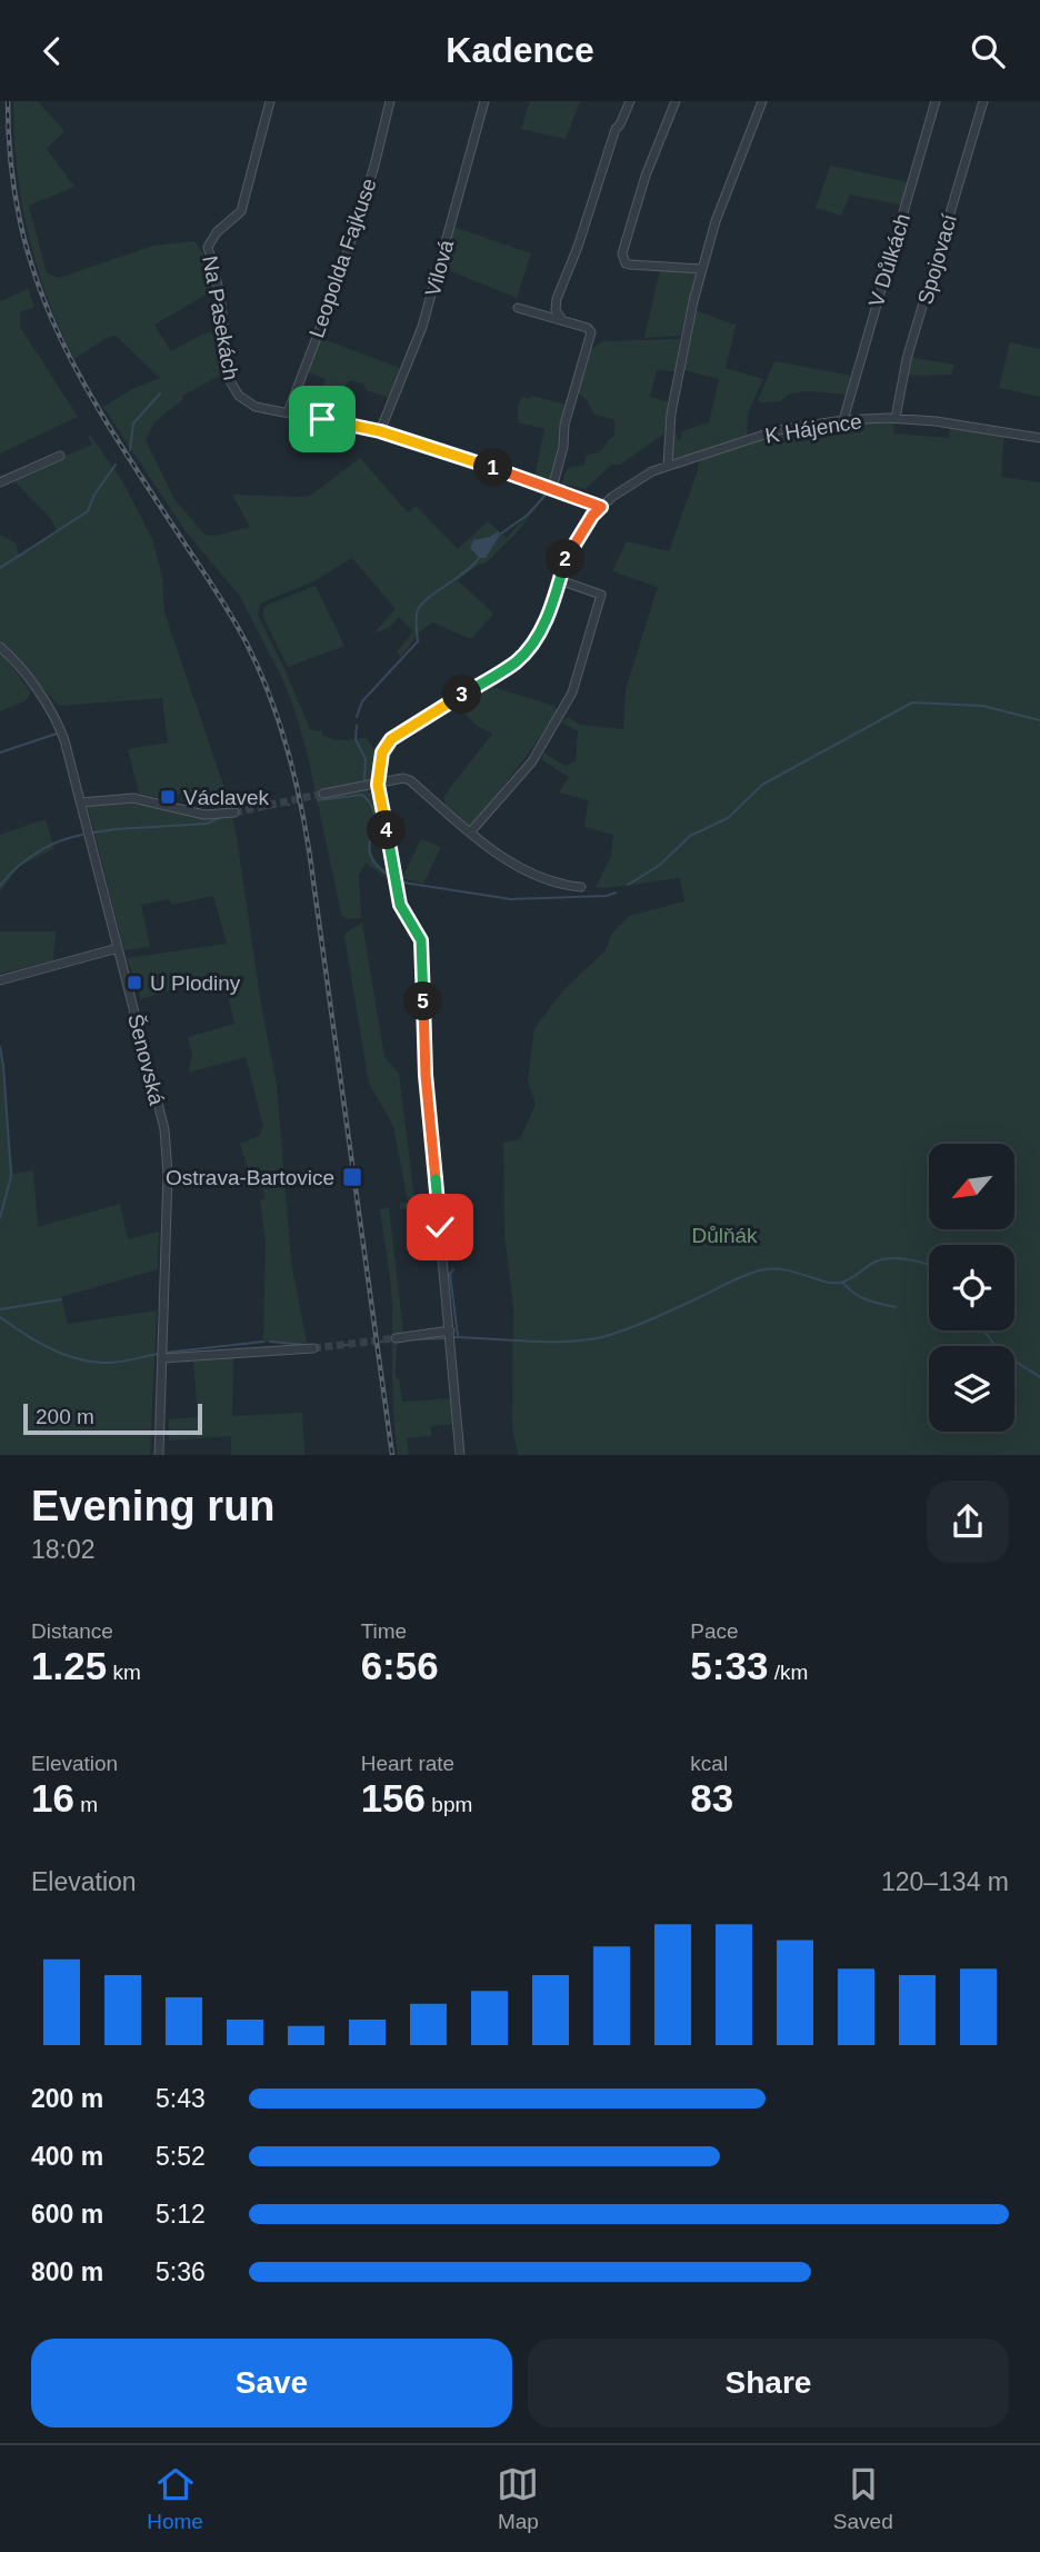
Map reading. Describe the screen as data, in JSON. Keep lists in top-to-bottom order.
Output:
{
  "streets": {
    "street": [
      "Leopolda Fajkuse",
      "Spojovací",
      "V Důlkách",
      "Vilová",
      "Na Pasekách",
      "K Hájence",
      "Šenovská"
    ]
  },
  "crossings": [
    ["Leopolda Fajkuse", "Na Pasekách"],
    ["Spojovací", "K Hájence"],
    ["V Důlkách", "K Hájence"],
    ["Vilová", "Na Pasekách"],
    ["Na Pasekách", "K Hájence"]
  ],
  "parks": ["Důlňák"],
  "places": {
    "transit": ["Václavek", "U Plodiny", "Ostrava-Bartovice"]
  },
  "scale_bar": "200 m",
  "north": "bottom left",
  "page": {
    "header": "Kadence",
    "pins": [
      "1",
      "2",
      "3",
      "4",
      "5"
    ],
    "scale": "200 m",
    "heading": ["Evening run", "18:02"],
    "stats": [
      ["Distance", "1.25 km"],
      ["Time", "6:56"],
      ["Pace", "5:33 /km"],
      ["Elevation", "16 m"],
      ["Heart rate", "156 bpm"],
      ["kcal", "83"]
    ],
    "chart": ["Elevation", "120–134 m"],
    "list": [
      {
        "name": "200 m",
        "note": "5:43"
      },
      {
        "name": "400 m",
        "note": "5:52"
      },
      {
        "name": "600 m",
        "note": "5:12"
      },
      {
        "name": "800 m",
        "note": "5:36"
      }
    ],
    "buttons": ["Save", "Share"],
    "tabs": ["Home", "Map", "Saved"]
  }
}
